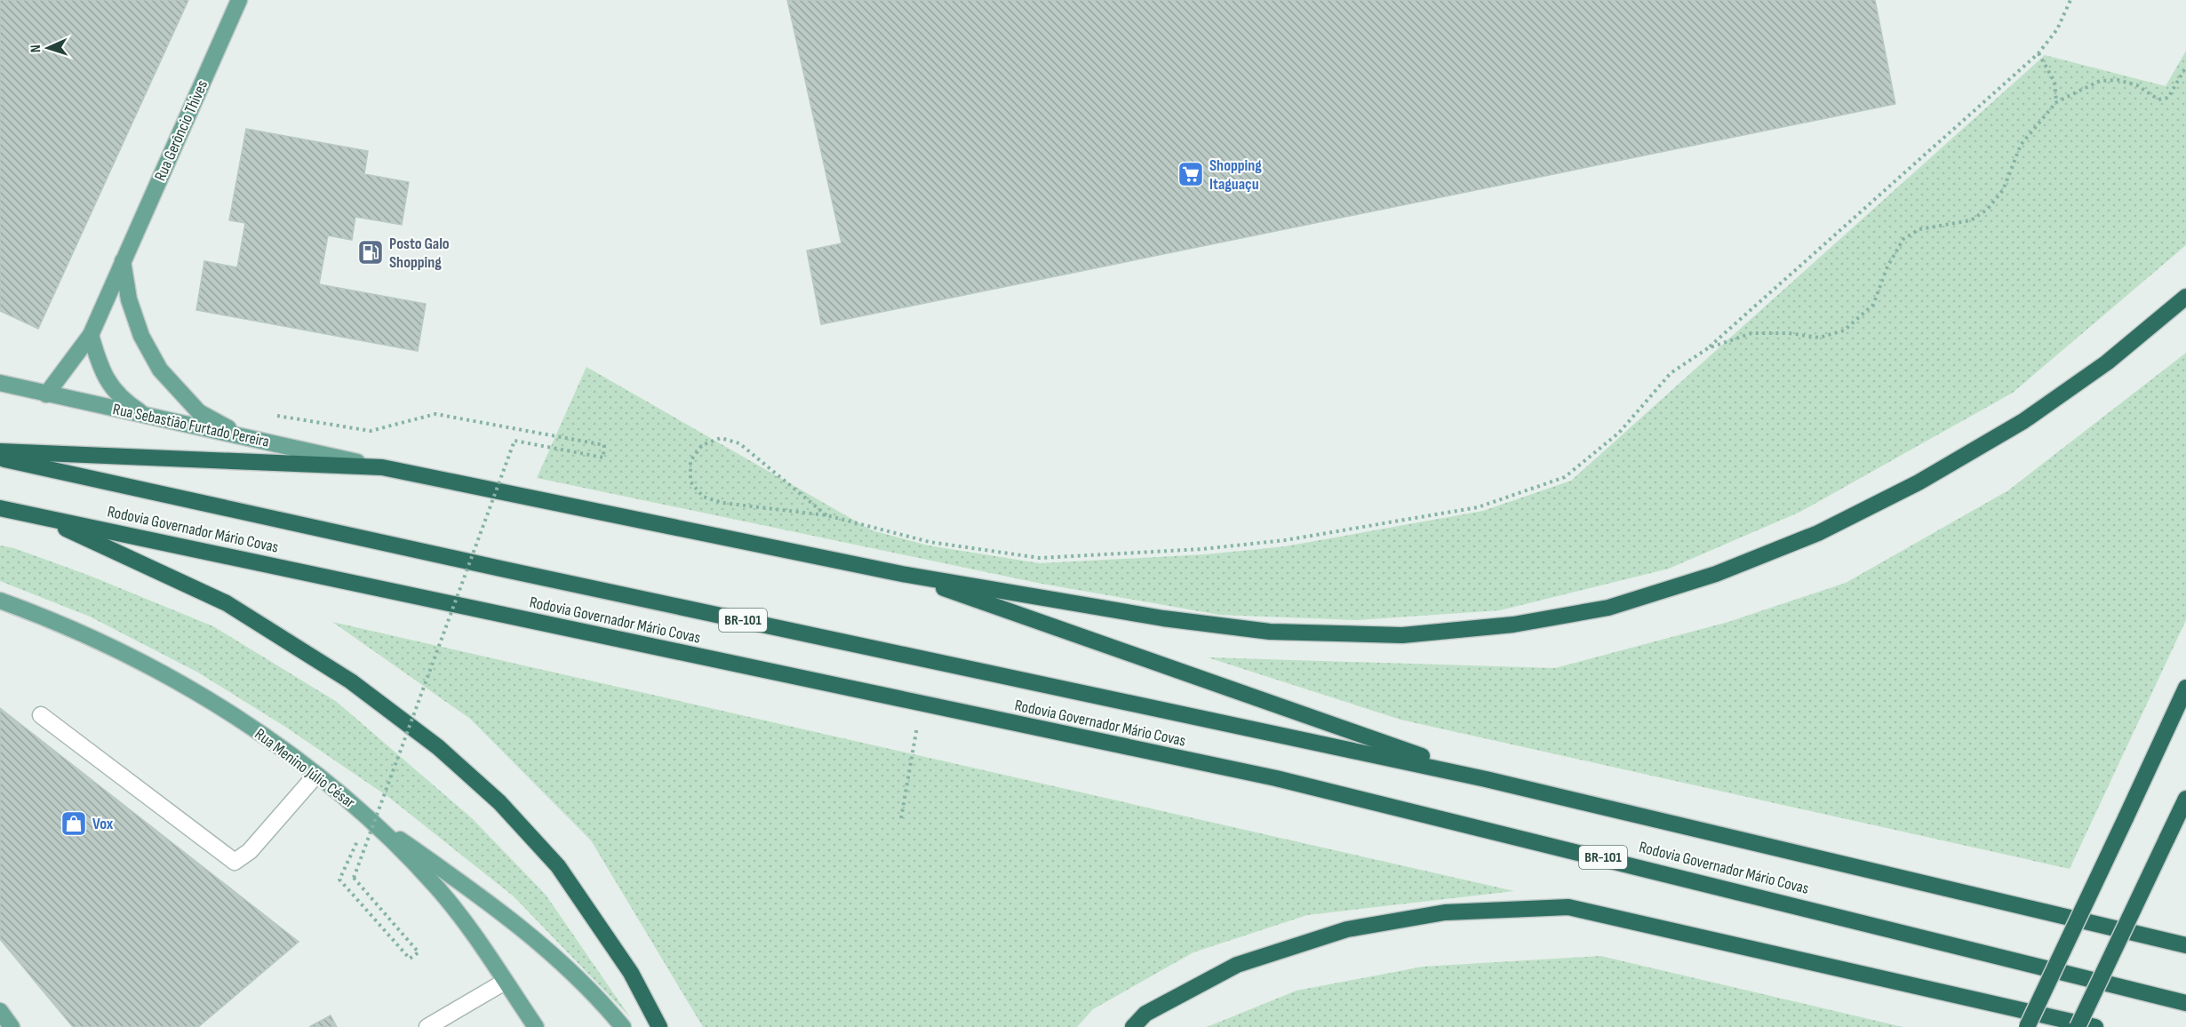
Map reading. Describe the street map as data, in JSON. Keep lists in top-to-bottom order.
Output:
{
  "streets": {
    "highway": ["Rodovia Governador Mário Covas", "BR-101"],
    "main road": ["Rua Gerôncio Thives", "Rua Sebastião Furtado Pereira", "Rua Menino Júlio César"]
  },
  "crossings": [
    ["Rua Gerôncio Thives", "Rua Sebastião Furtado Pereira"]
  ],
  "places": {
    "supermarket": ["Shopping Itaguaçu"],
    "fuel station": ["Posto Galo Shopping"],
    "shop": ["Vox"]
  },
  "north": "left"
}
